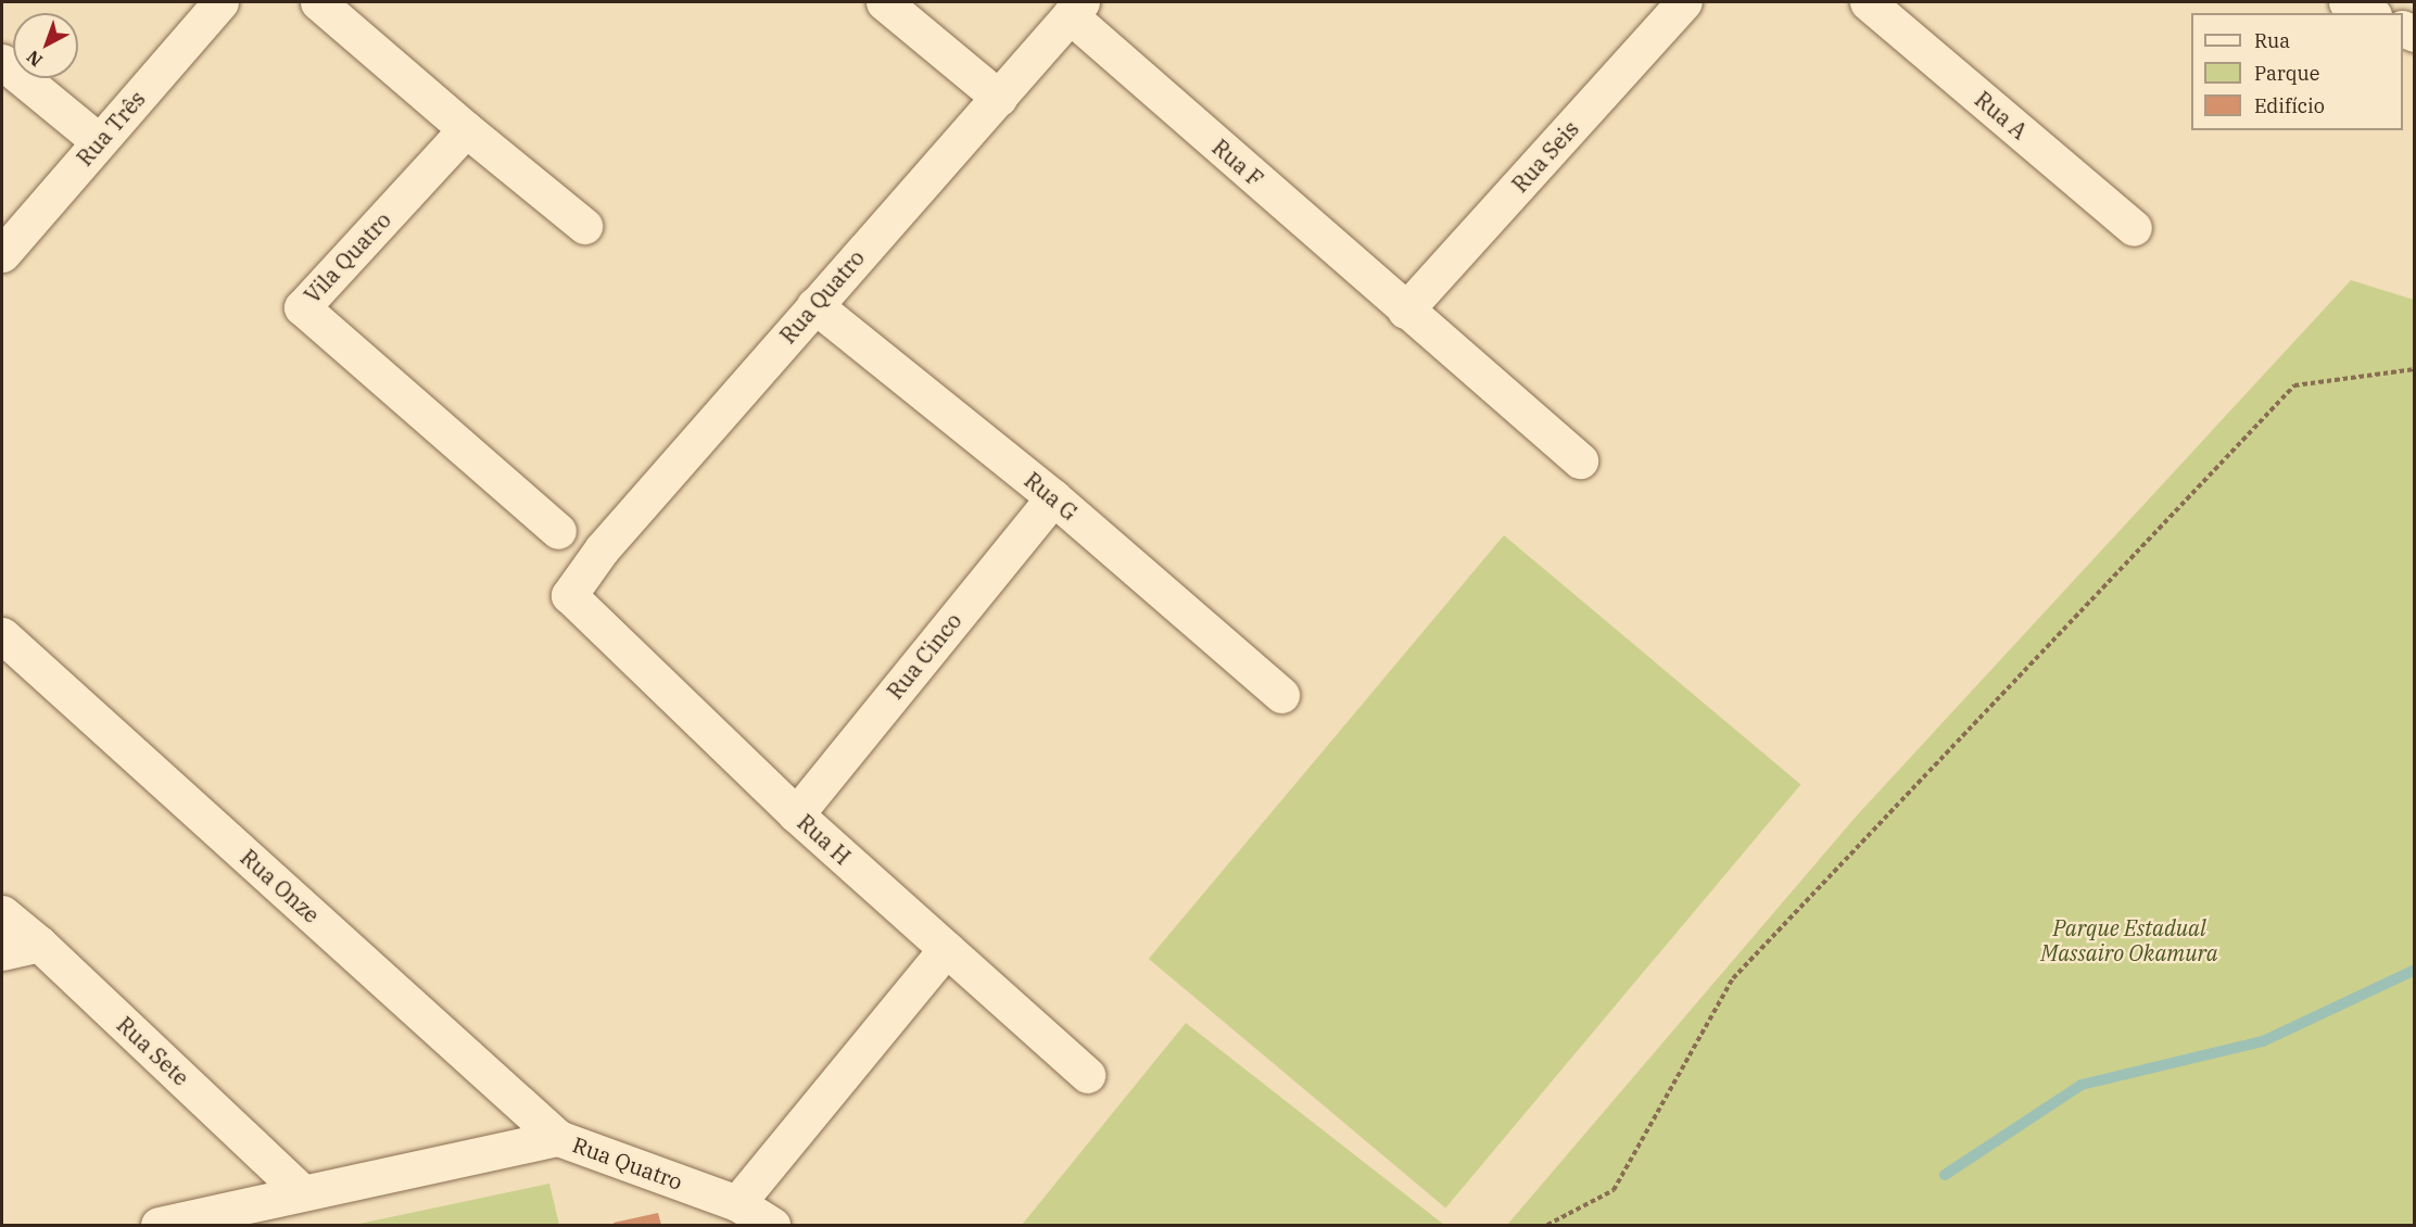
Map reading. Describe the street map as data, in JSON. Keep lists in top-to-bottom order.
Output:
{
  "streets": {
    "street": [
      "Rua A",
      "Rua Três",
      "Rua Seis",
      "Rua F",
      "Vila Quatro",
      "Rua Quatro",
      "Rua G",
      "Rua Cinco",
      "Rua H",
      "Rua Onze",
      "Rua Sete"
    ]
  },
  "crossings": [
    ["Rua Seis", "Rua F"],
    ["Rua F", "Rua Quatro"],
    ["Rua Quatro", "Rua G"],
    ["Rua Quatro", "Rua H"],
    ["Rua Quatro", "Rua Onze"],
    ["Rua Quatro", "Rua Sete"],
    ["Rua G", "Rua Cinco"],
    ["Rua Cinco", "Rua H"]
  ],
  "parks": ["Parque Estadual Massairo Okamura"],
  "legend": ["Rua", "Parque", "Edifício"],
  "north": "bottom left"
}
